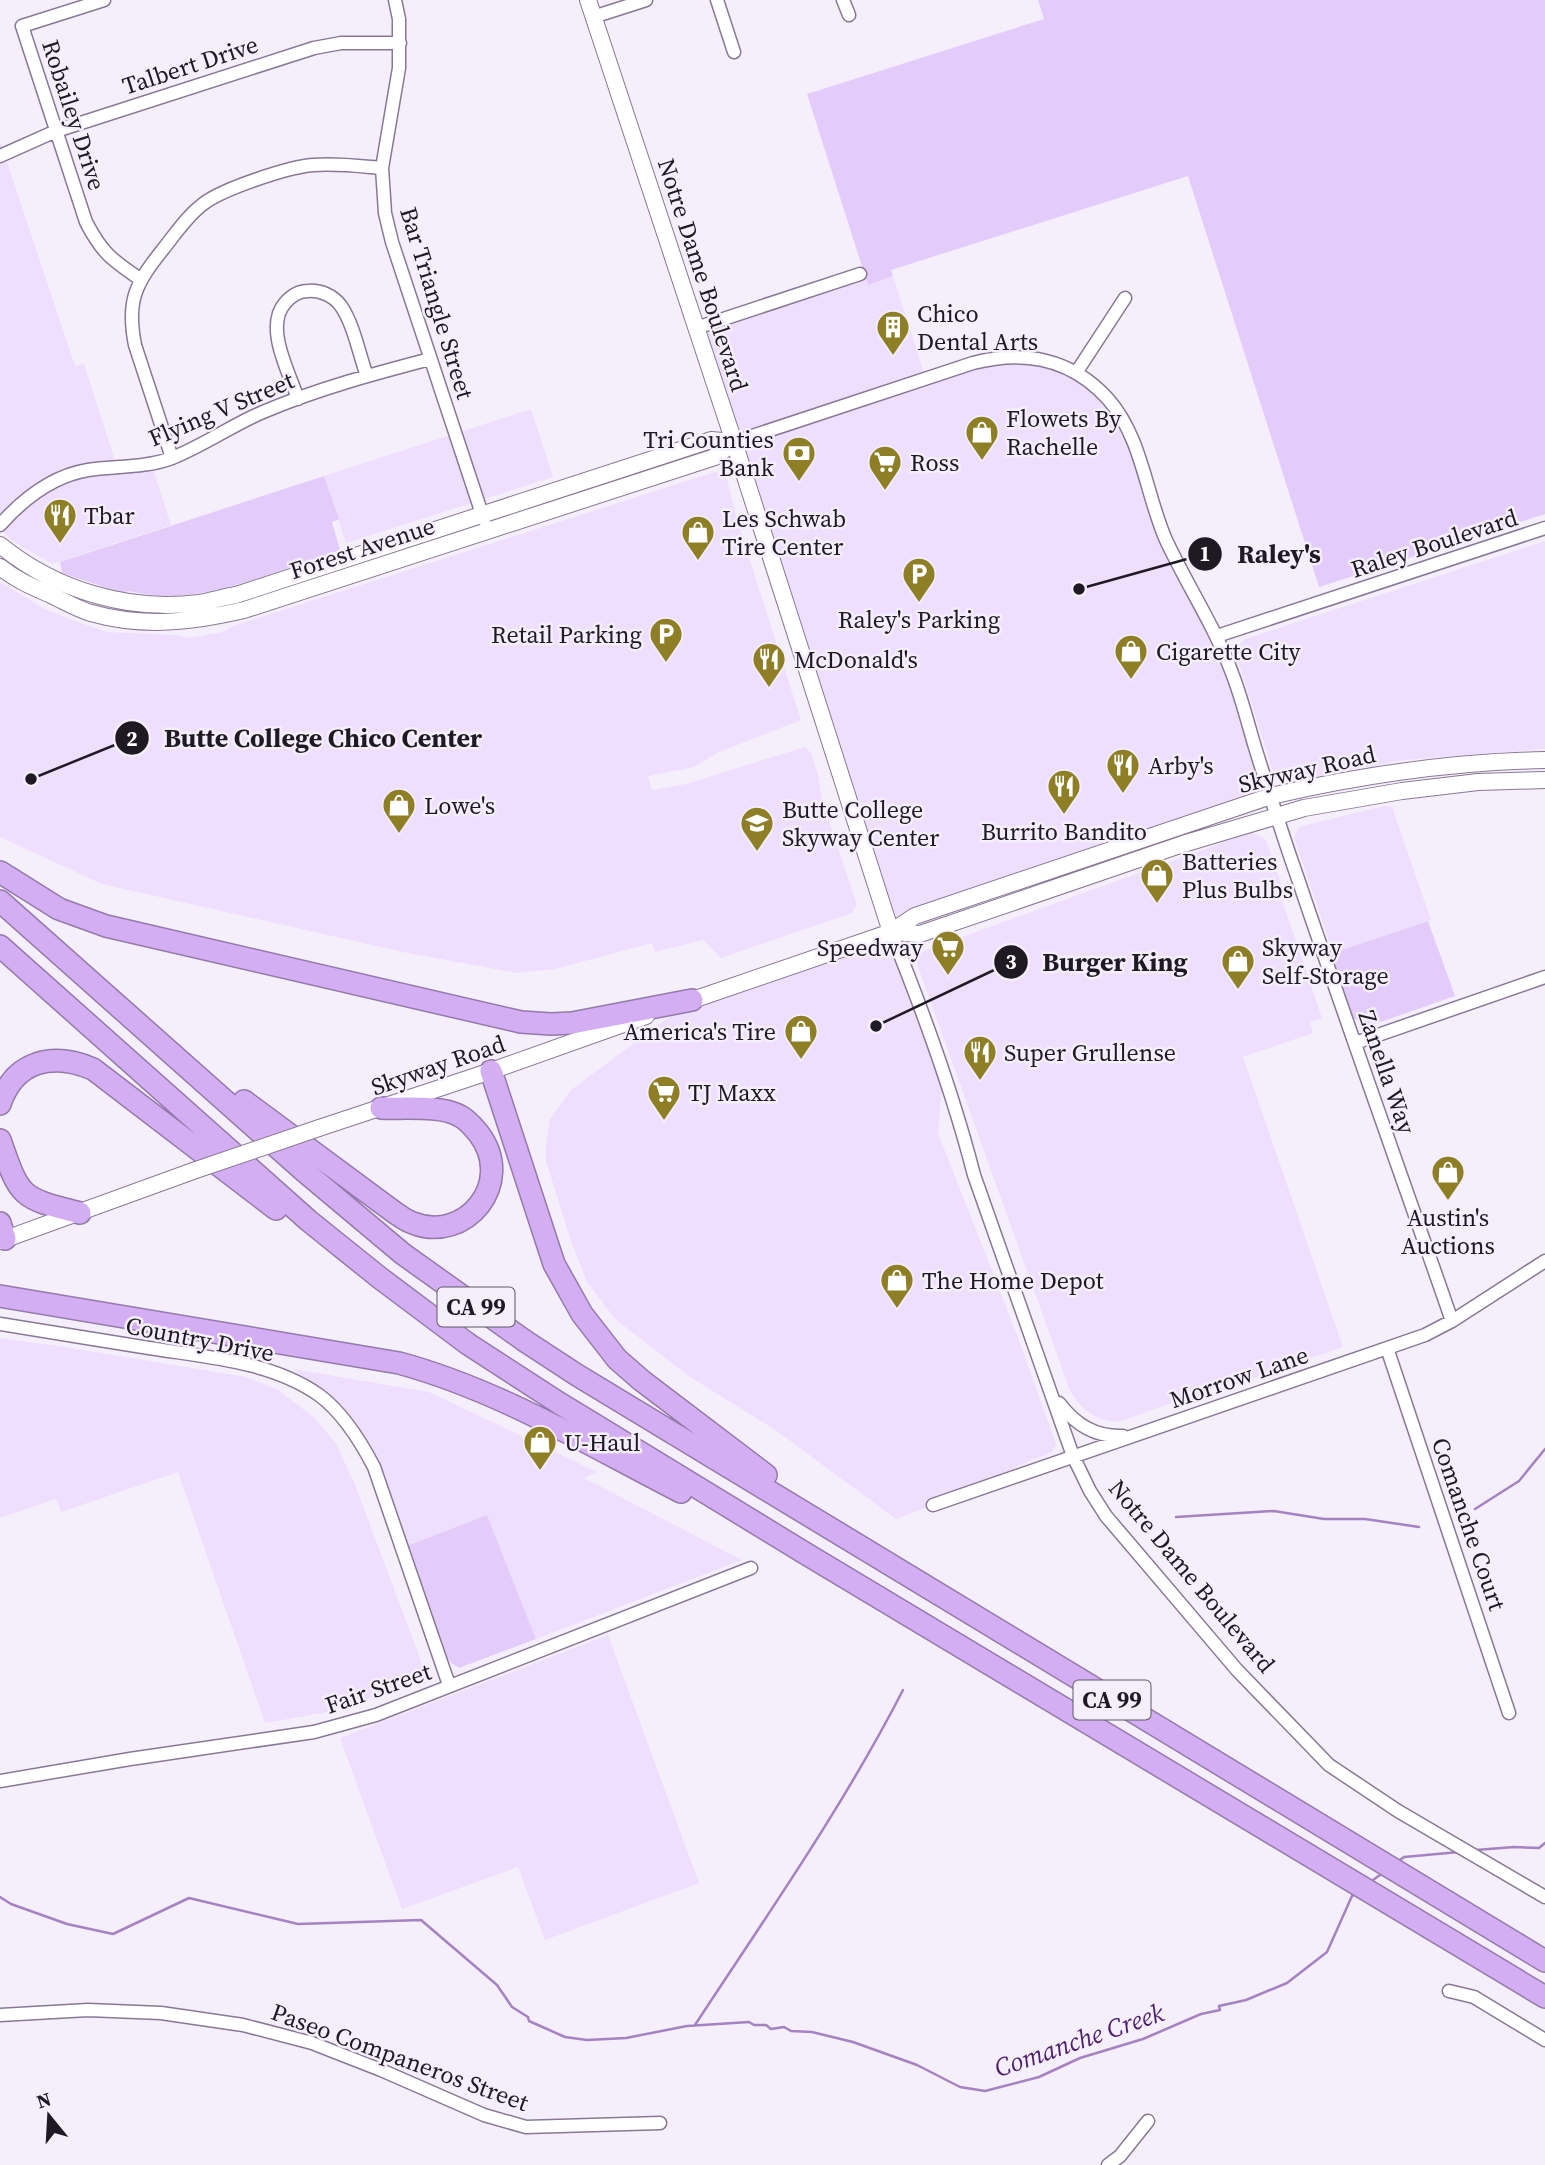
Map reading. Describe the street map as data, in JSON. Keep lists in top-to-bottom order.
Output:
{
  "streets": {
    "highway": ["CA 99"],
    "street": [
      "Talbert Drive",
      "Robailey Drive",
      "Notre Dame Boulevard",
      "Bar Triangle Street",
      "Flying V Street",
      "Raley Boulevard",
      "Forest Avenue",
      "Skyway Road",
      "Zanella Way",
      "Country Drive",
      "Morrow Lane",
      "Comanche Court",
      "Fair Street",
      "Paseo Companeros Street"
    ]
  },
  "crossings": [
    ["Talbert Drive", "Robailey Drive"],
    ["Talbert Drive", "Bar Triangle Street"],
    ["Notre Dame Boulevard", "Forest Avenue"],
    ["Notre Dame Boulevard", "Skyway Road"],
    ["Notre Dame Boulevard", "Morrow Lane"],
    ["Bar Triangle Street", "Flying V Street"],
    ["Bar Triangle Street", "Forest Avenue"],
    ["Raley Boulevard", "Forest Avenue"],
    ["Forest Avenue", "Skyway Road"],
    ["Forest Avenue", "Zanella Way"],
    ["Skyway Road", "Zanella Way"],
    ["Zanella Way", "Morrow Lane"],
    ["Country Drive", "Fair Street"],
    ["Morrow Lane", "Comanche Court"]
  ],
  "water": ["Comanche Creek"],
  "places": {
    "building": ["Chico Dental Arts"],
    "shop": [
      "Flowets By Rachelle",
      "Les Schwab Tire Center",
      "Cigarette City",
      "Lowe's",
      "Batteries Plus Bulbs",
      "Skyway Self-Storage",
      "America's Tire",
      "Austin's Auctions",
      "The Home Depot",
      "U-Haul"
    ],
    "bank": ["Tri Counties Bank"],
    "supermarket": ["Ross", "Speedway", "TJ Maxx"],
    "restaurant": [
      "Tbar",
      "McDonald's",
      "Arby's",
      "Burrito Bandito",
      "Super Grullense"
    ],
    "other": ["Raley's", "Butte College Chico Center", "Burger King"],
    "parking": ["Raley's Parking", "Retail Parking"],
    "school or university": ["Butte College Skyway Center"]
  },
  "north": "top"
}
